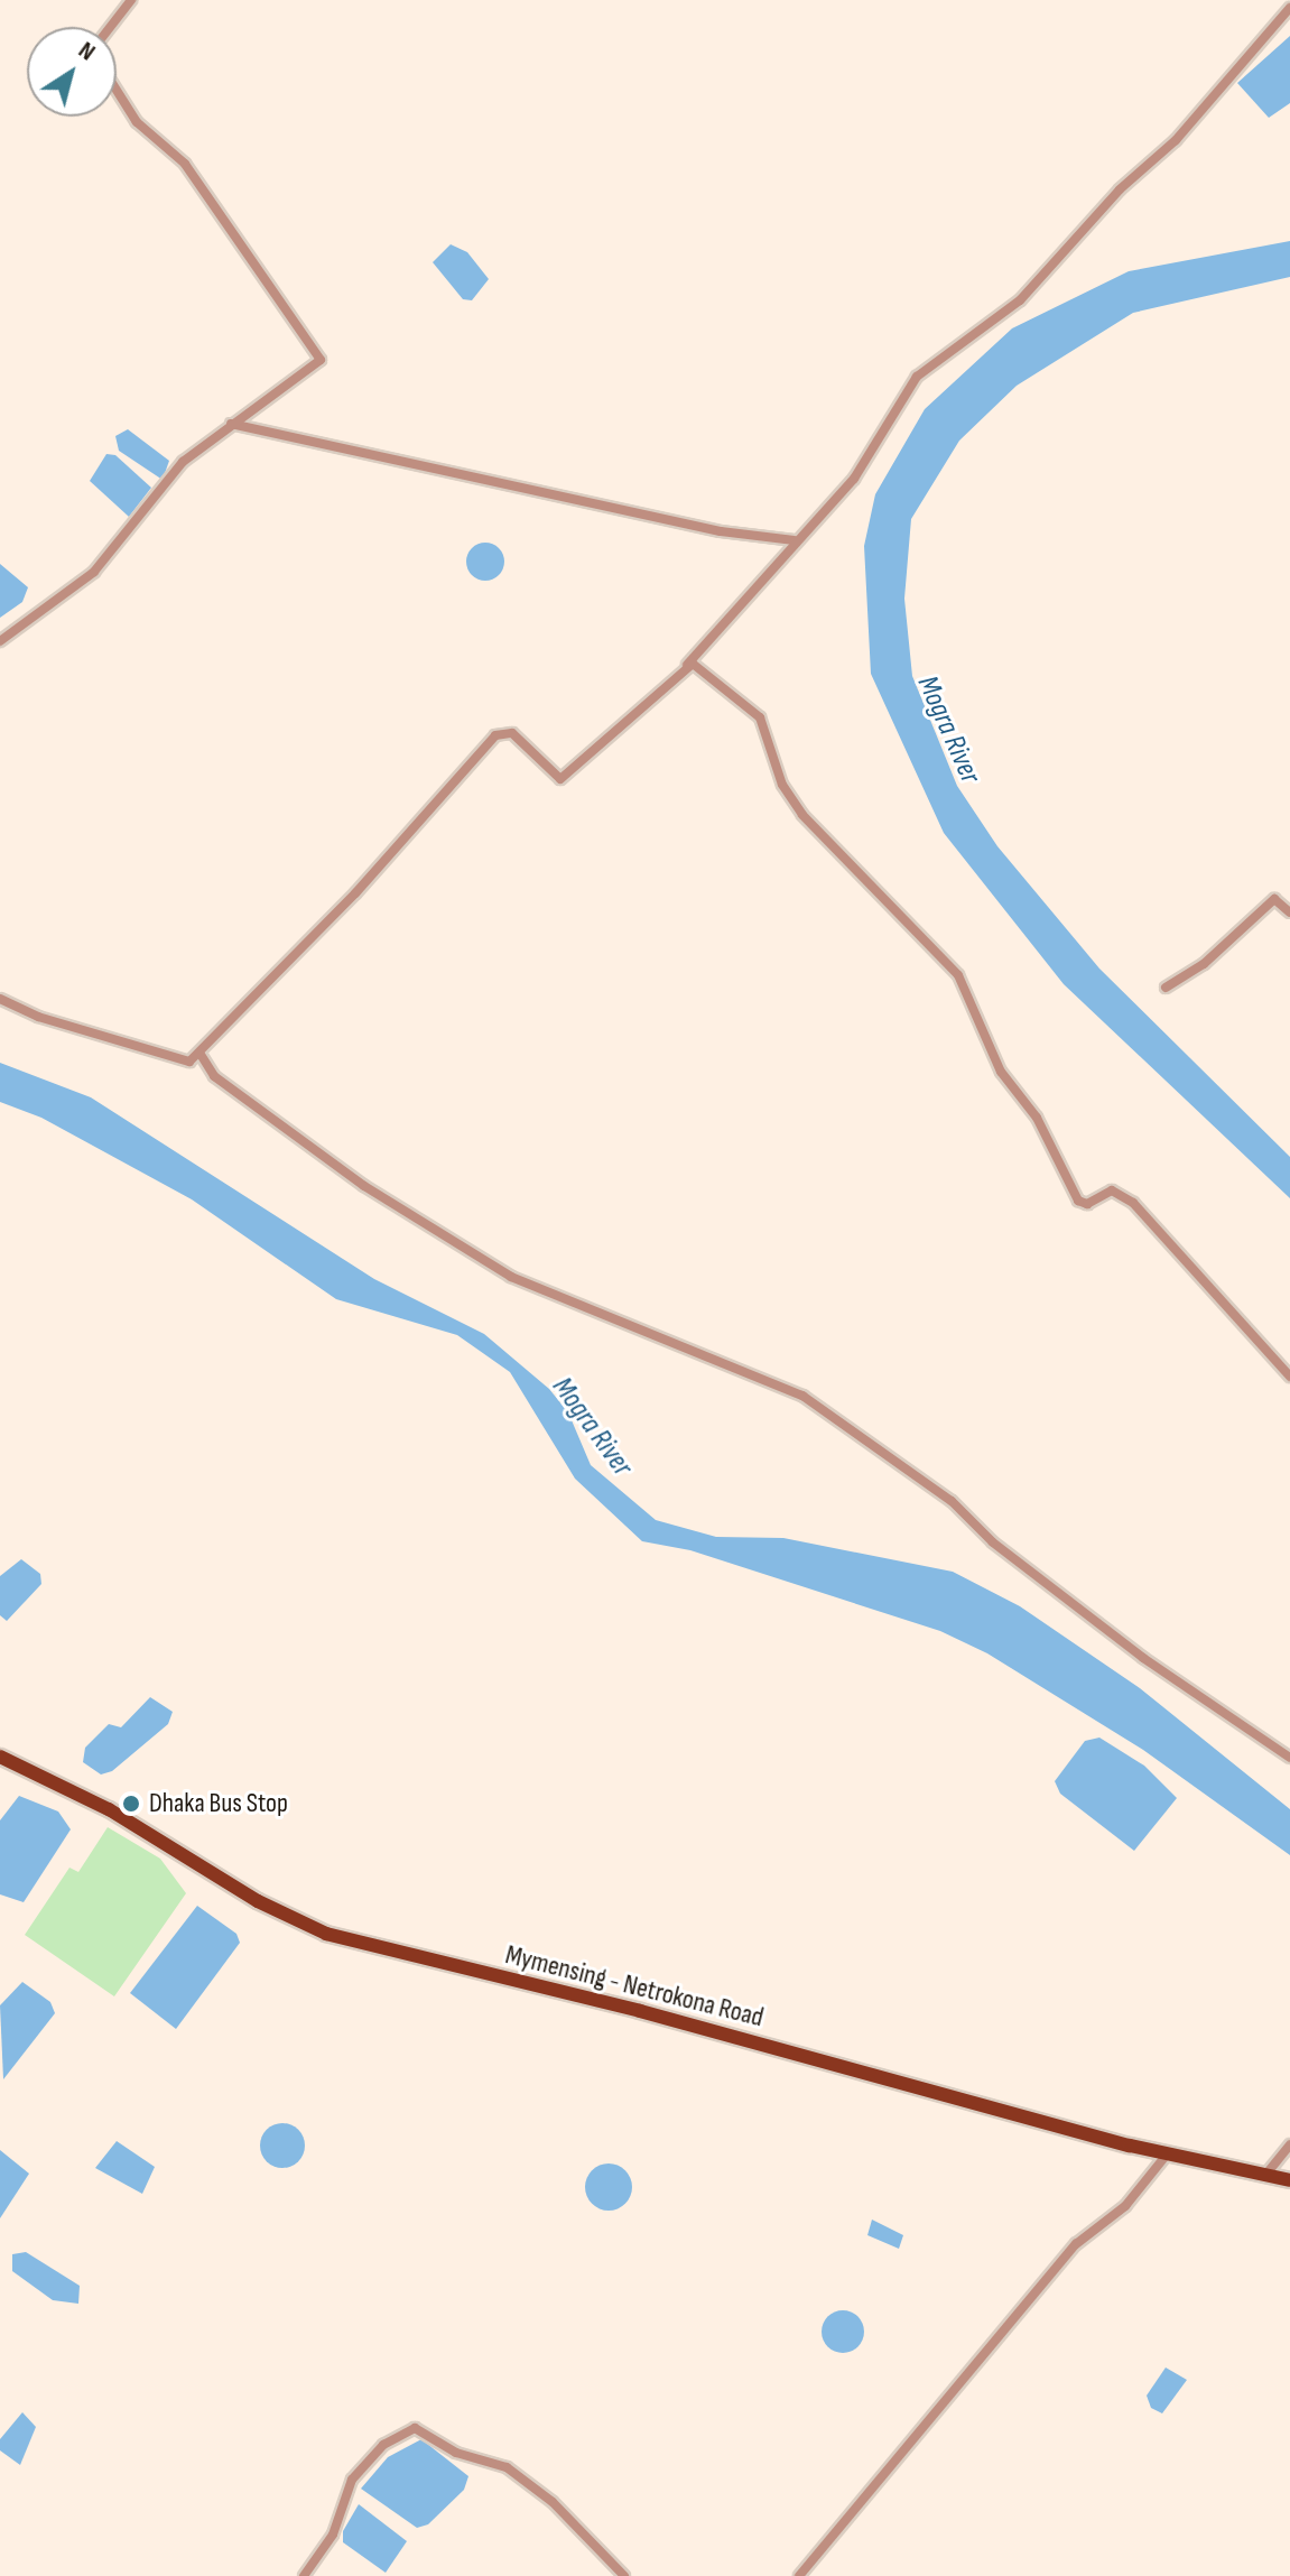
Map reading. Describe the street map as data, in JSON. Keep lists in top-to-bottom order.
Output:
{
  "streets": {
    "main road": ["Mymensing - Netrokona Road"]
  },
  "water": ["Mogra River"],
  "places": ["Dhaka Bus Stop"],
  "north": "top right"
}
